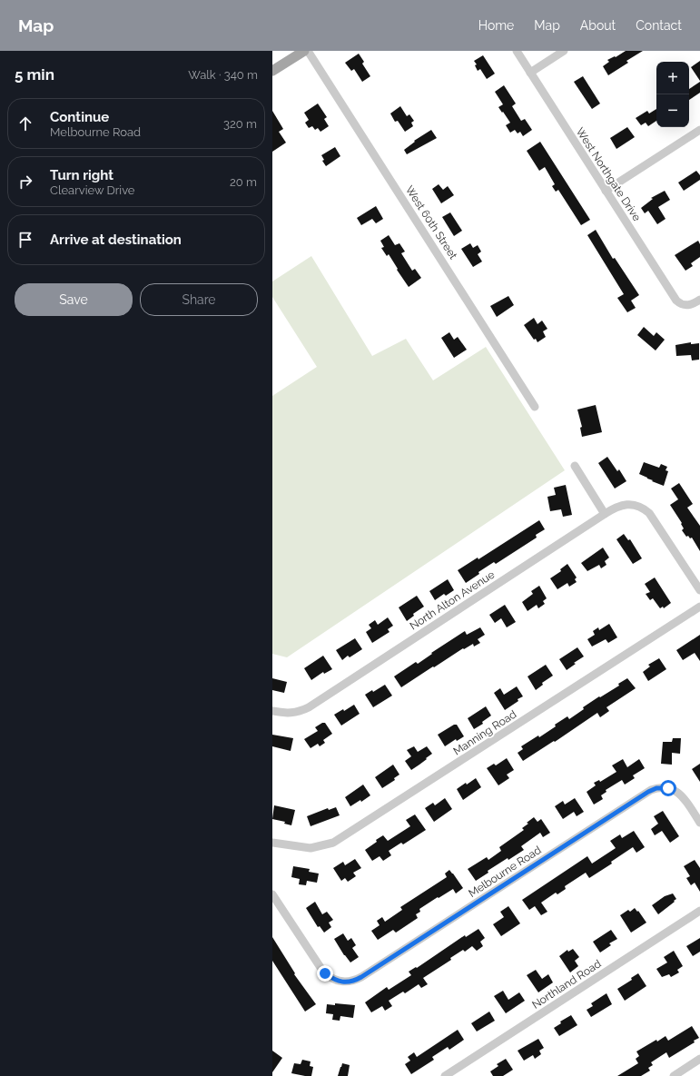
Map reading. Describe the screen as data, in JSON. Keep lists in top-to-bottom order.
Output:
{
  "streets": {
    "street": [
      "West Northgate Drive",
      "West 60th Street",
      "North Alton Avenue",
      "Manning Road",
      "Melbourne Road",
      "Northland Road"
    ]
  },
  "page": {
    "header": "Map",
    "nav": [
      "Home",
      "Map",
      "About",
      "Contact"
    ],
    "heading": ["5 min", "Walk · 340 m"],
    "map_buttons": ["+", "−"],
    "list": [
      ["Continue", "Melbourne Road", "320 m"],
      ["Turn right", "Clearview Drive", "20 m"],
      "Arrive at destination"
    ],
    "buttons": ["Save", "Share"]
  }
}
